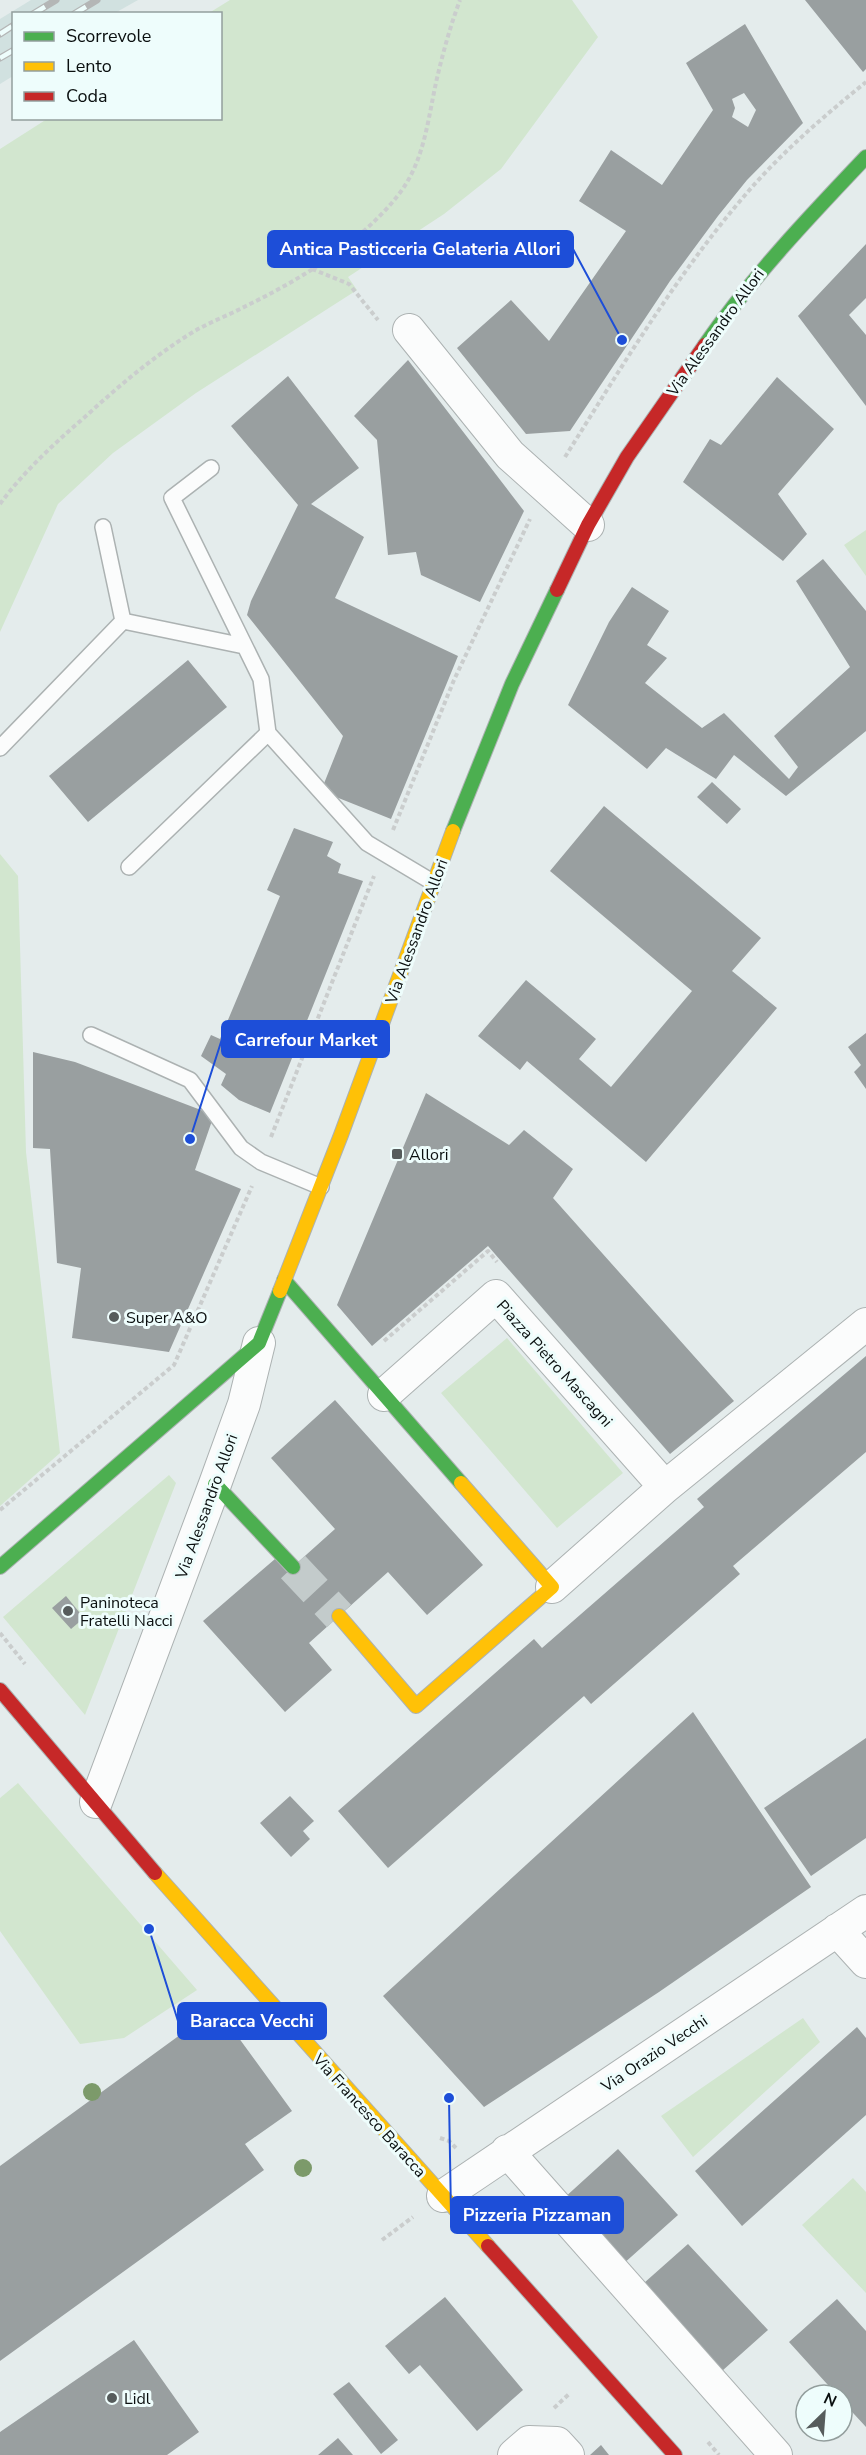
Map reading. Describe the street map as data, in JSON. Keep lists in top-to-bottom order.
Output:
{
  "streets": {
    "street": [
      "Via Alessandro Allori",
      "Piazza Pietro Mascagni",
      "Via Orazio Vecchi",
      "Via Francesco Baracca"
    ]
  },
  "crossings": [
    ["Via Alessandro Allori", "Via Francesco Baracca"],
    ["Via Orazio Vecchi", "Via Francesco Baracca"]
  ],
  "places": {
    "other": [
      "Antica Pasticceria Gelateria Allori",
      "Carrefour Market",
      "Super A&O",
      "Paninoteca Fratelli Nacci",
      "Baracca Vecchi",
      "Pizzeria Pizzaman",
      "Lidl"
    ],
    "transit": ["Allori"]
  },
  "legend": ["Scorrevole", "Lento", "Coda"],
  "north": "top right"
}
